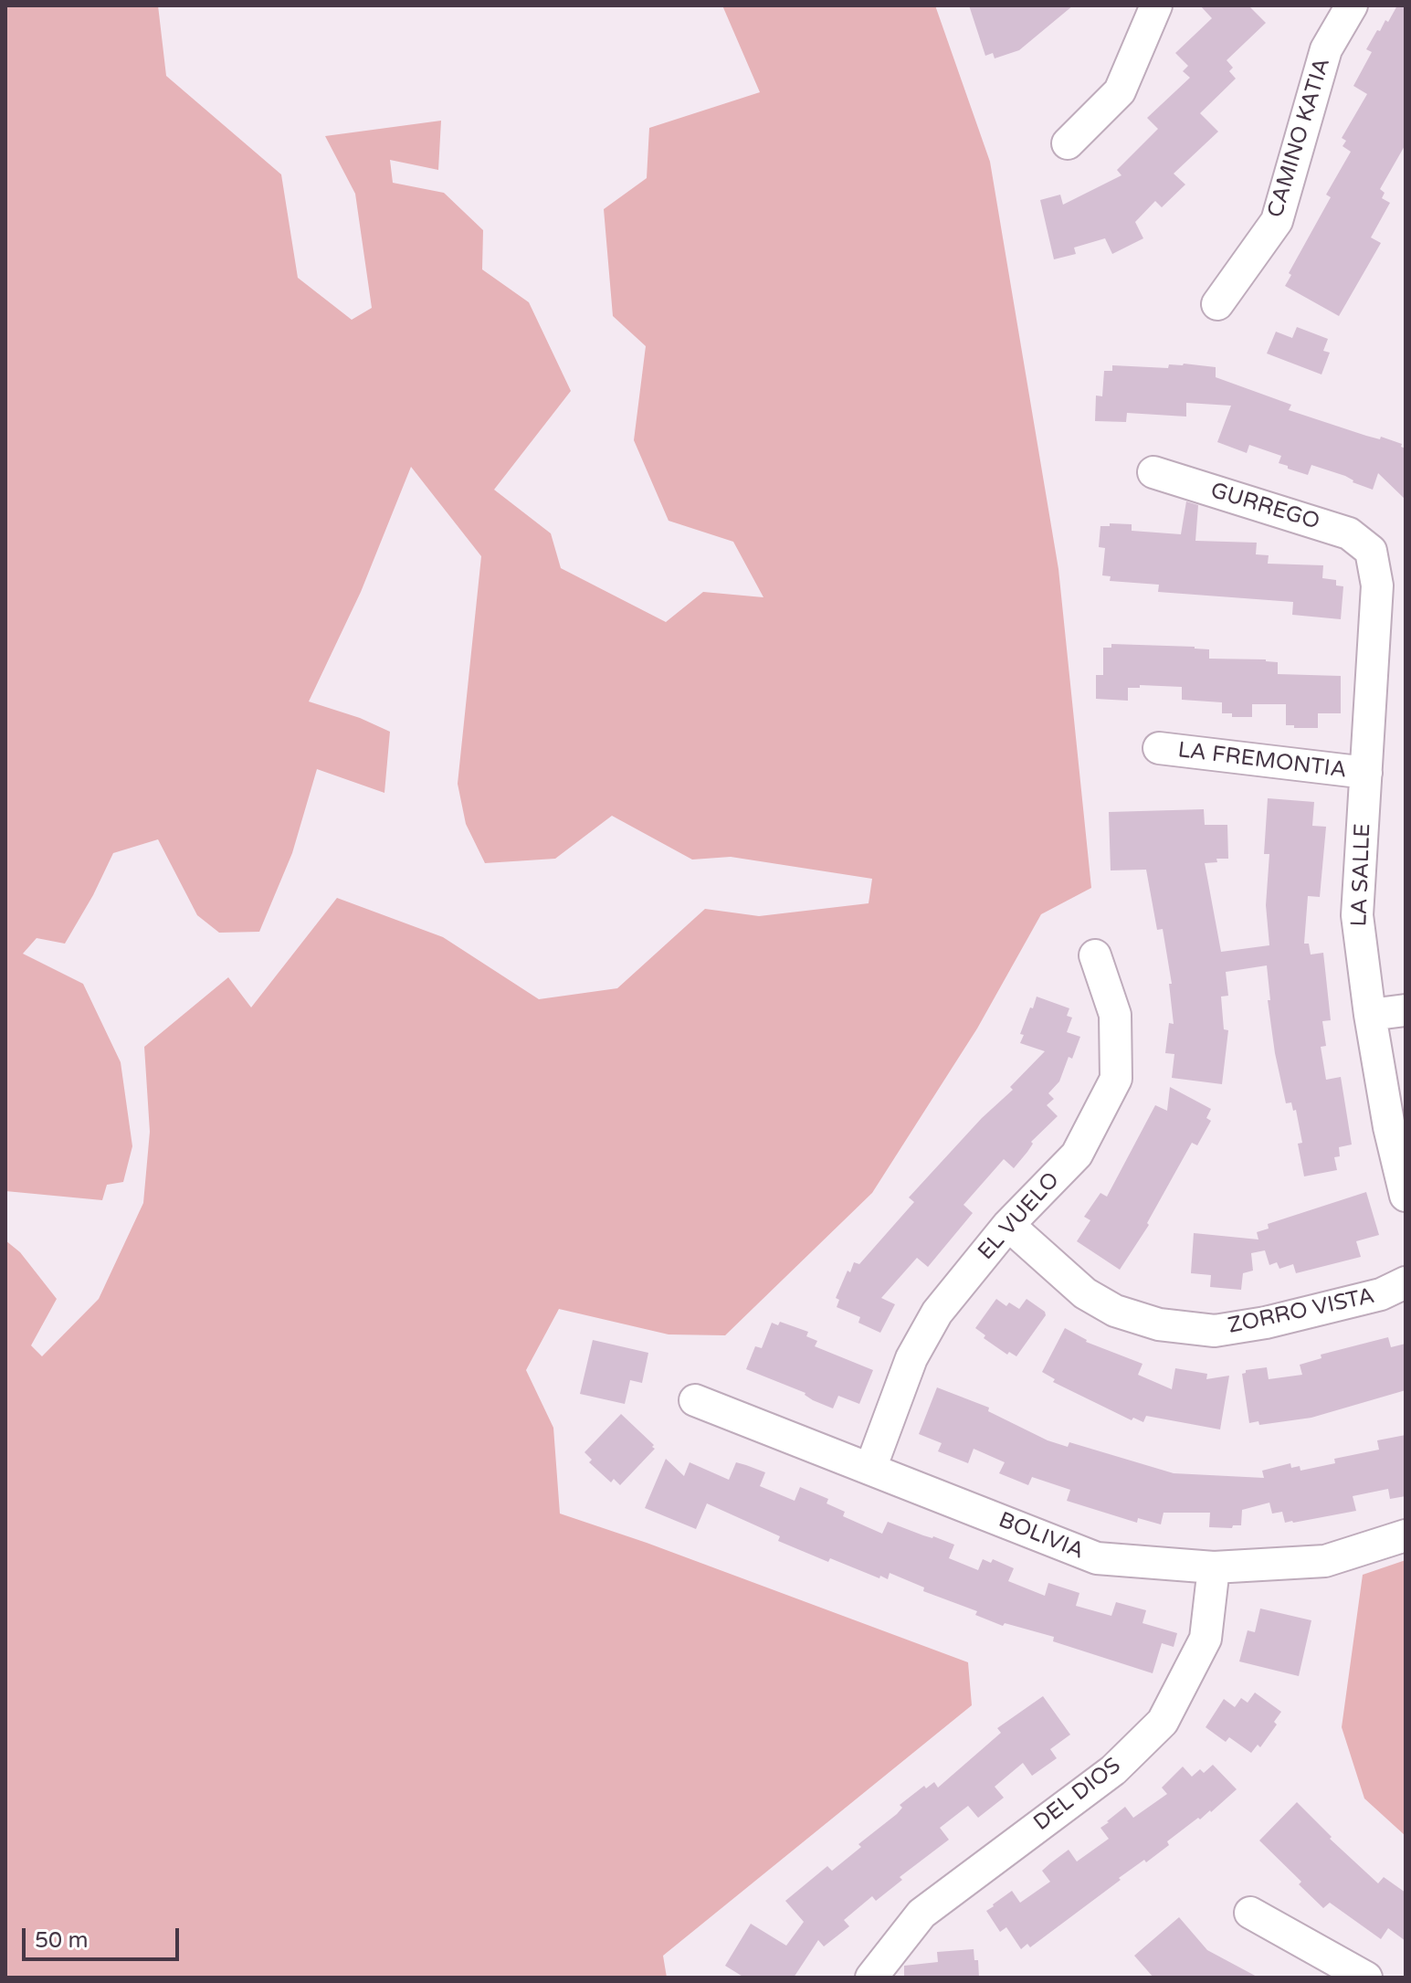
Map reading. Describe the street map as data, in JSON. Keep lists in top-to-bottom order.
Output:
{
  "streets": {
    "street": [
      "CAMINO KATIA",
      "GURREGO",
      "LA FREMONTIA",
      "LA SALLE",
      "EL VUELO",
      "ZORRO VISTA",
      "BOLIVIA",
      "DEL DIOS"
    ]
  },
  "crossings": [
    ["GURREGO", "LA SALLE"],
    ["LA FREMONTIA", "LA SALLE"],
    ["EL VUELO", "ZORRO VISTA"],
    ["EL VUELO", "BOLIVIA"],
    ["BOLIVIA", "DEL DIOS"]
  ],
  "scale_bar": "50 m"
}
